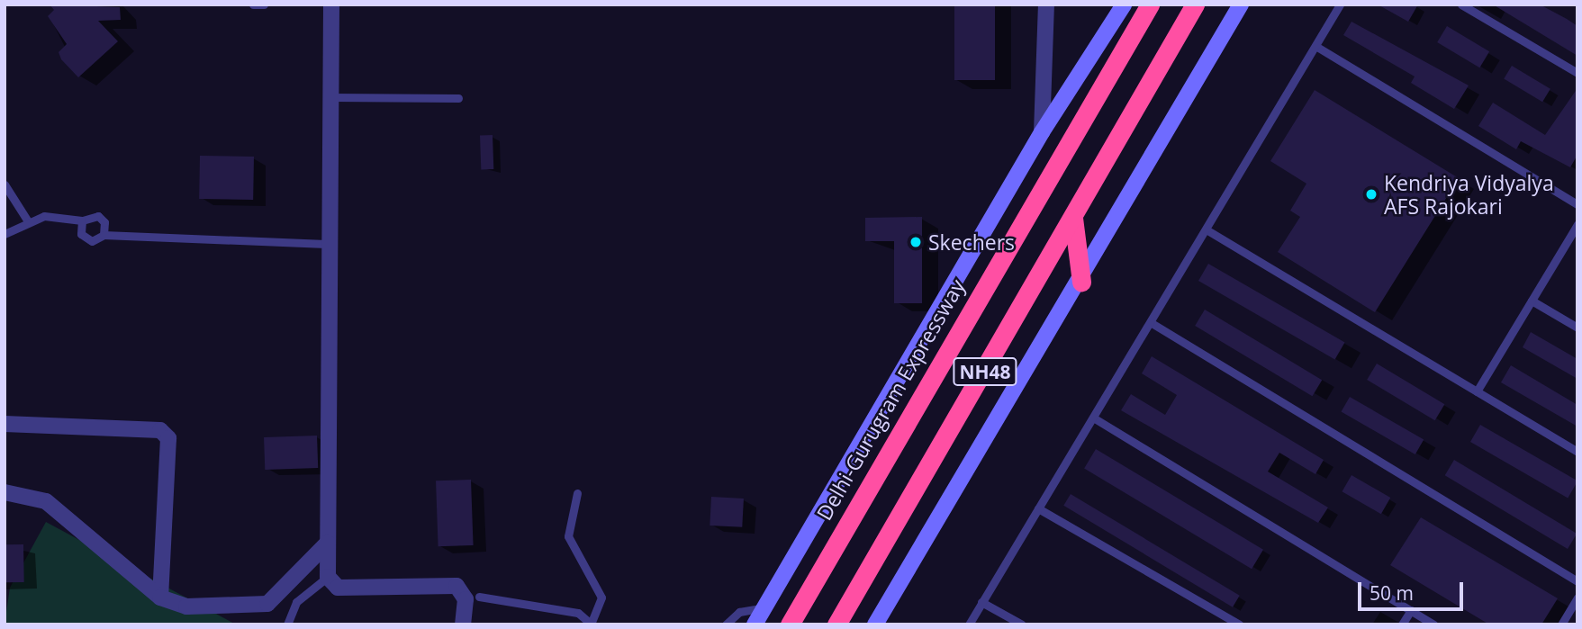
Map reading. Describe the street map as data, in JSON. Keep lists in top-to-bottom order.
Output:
{
  "streets": {
    "highway": ["NH48", "Delhi-Gurugram Expressway"]
  },
  "places": ["Kendriya Vidyalya AFS Rajokari", "Skechers"],
  "scale_bar": "50 m"
}
